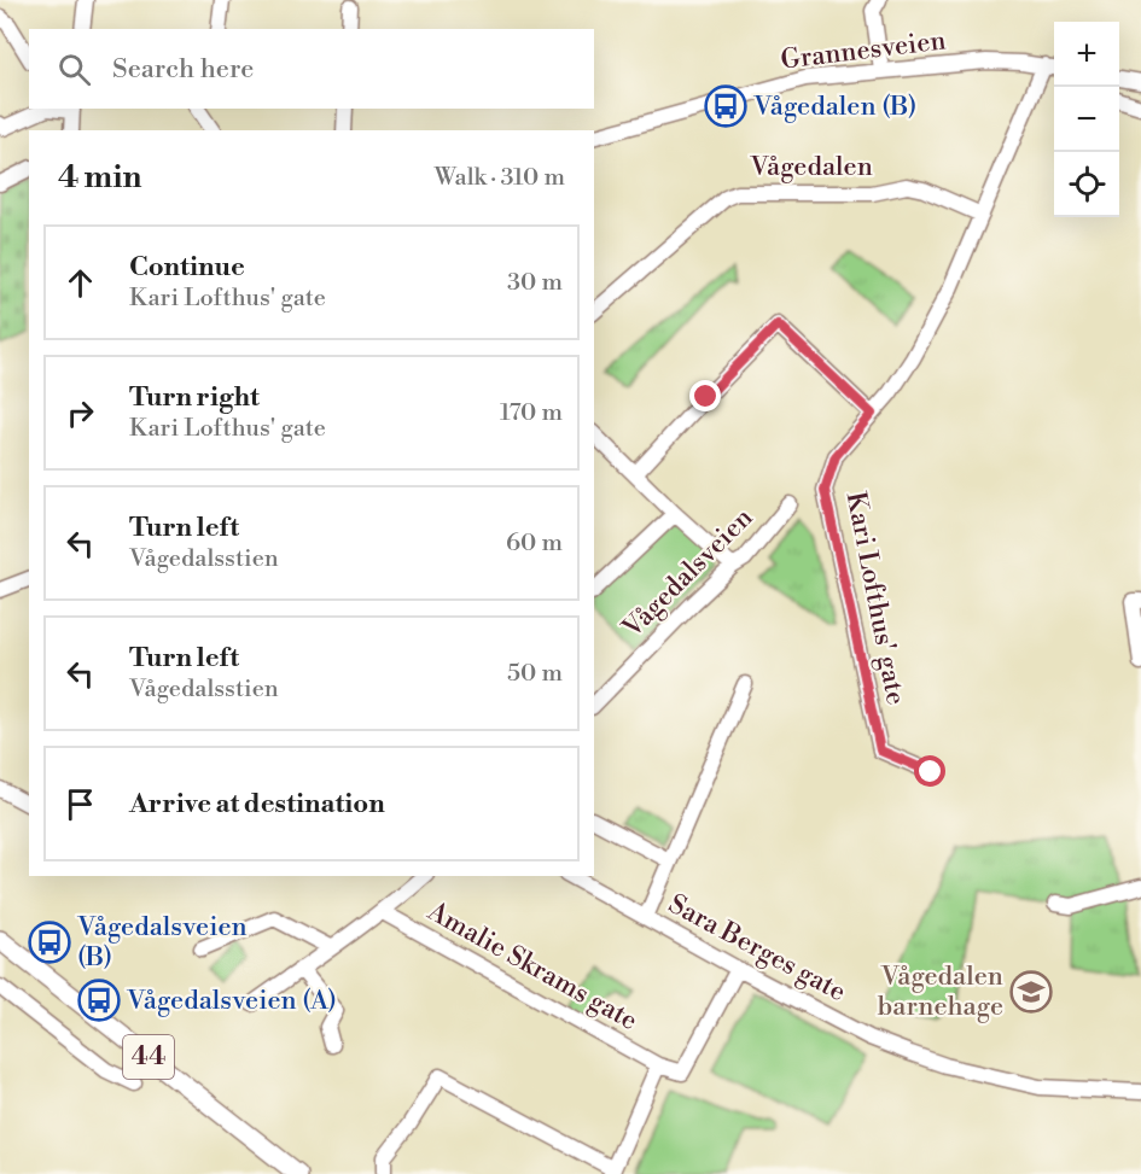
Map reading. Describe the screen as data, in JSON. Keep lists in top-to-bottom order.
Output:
{
  "streets": {
    "main road": ["44"],
    "street": [
      "Grannesveien",
      "Vågedalen",
      "Vågedalsveien",
      "Kari Lofthus' gate",
      "Sara Berges gate",
      "Amalie Skrams gate"
    ]
  },
  "crossings": [
    ["Grannesveien", "Kari Lofthus' gate"],
    ["Vågedalen", "Kari Lofthus' gate"]
  ],
  "places": {
    "bus stop": ["Vågedalen (B)", "Vågedalsveien (B)", "Vågedalsveien (A)"],
    "school or university": ["Vågedalen barnehage"]
  },
  "page": {
    "map_buttons": ["+", "−"],
    "search": "Search here",
    "heading": ["4 min", "Walk · 310 m"],
    "list": [
      ["Continue", "Kari Lofthus' gate", "30 m"],
      ["Turn right", "Kari Lofthus' gate", "170 m"],
      ["Turn left", "Vågedalsstien", "60 m"],
      ["Turn left", "Vågedalsstien", "50 m"],
      "Arrive at destination"
    ]
  }
}
